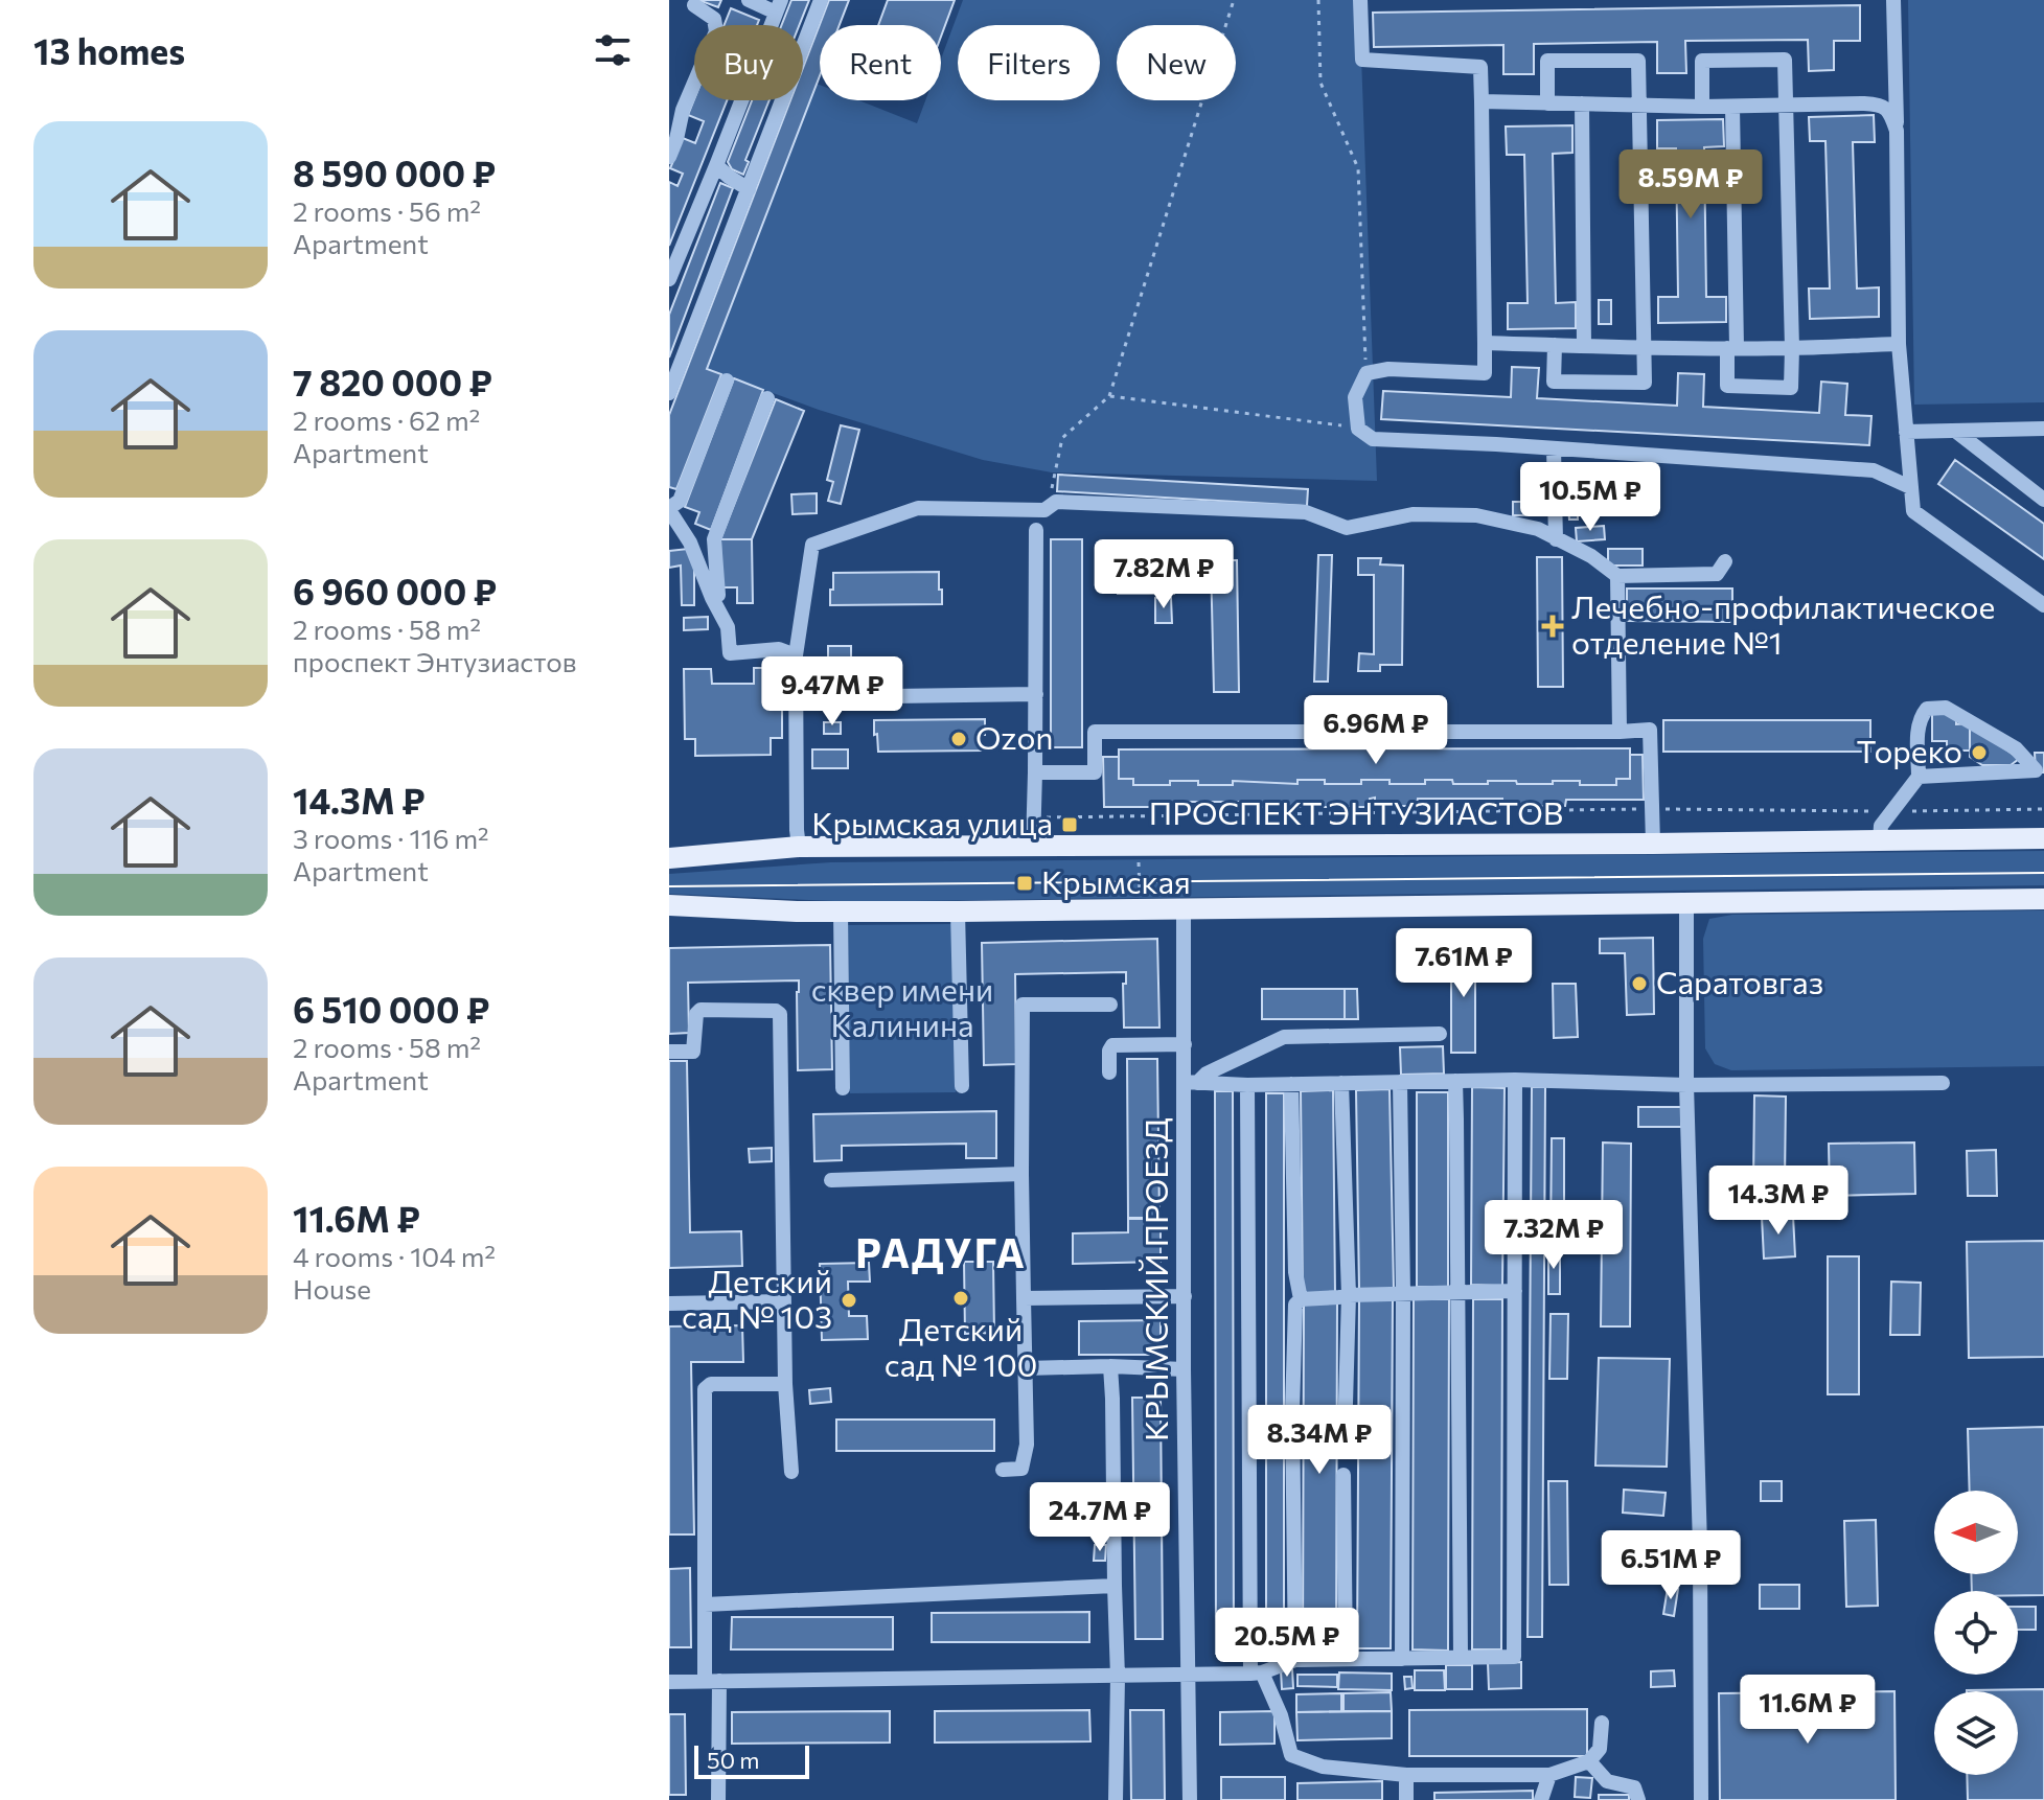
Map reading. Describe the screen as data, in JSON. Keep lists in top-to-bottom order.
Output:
{
  "streets": {
    "main road": ["ПРОСПЕКТ ЭНТУЗИАСТОВ"],
    "street": ["КРЫМСКИЙ ПРОЕЗД"]
  },
  "districts": ["РАДУГА"],
  "parks": ["сквер имени Калинина"],
  "places": {
    "health": ["Лечебно-профилактическое отделение №1"],
    "other": [
      "Ozon",
      "Тореко",
      "Саратовгаз",
      "Детский сад № 100",
      "Детский сад № 103"
    ],
    "transit": ["Крымская улица", "Крымская"]
  },
  "scale_bar": "50 m",
  "north": "left",
  "page": {
    "heading": "13 homes",
    "chip": [
      "Buy",
      "Rent",
      "Filters",
      "New"
    ],
    "list": [
      {
        "name": "8 590 000 ₽",
        "note": "2 rooms · 56 m² · Apartment"
      },
      {
        "name": "7 820 000 ₽",
        "note": "2 rooms · 62 m² · Apartment"
      },
      {
        "name": "6 960 000 ₽",
        "note": "2 rooms · 58 m² · проспект Энтузиастов"
      },
      {
        "name": "14.3M ₽",
        "note": "3 rooms · 116 m² · Apartment"
      },
      {
        "name": "6 510 000 ₽",
        "note": "2 rooms · 58 m² · Apartment"
      },
      {
        "name": "11.6M ₽",
        "note": "4 rooms · 104 m² · House"
      }
    ],
    "price": [
      "8.59M ₽",
      "10.5M ₽",
      "7.82M ₽",
      "9.47M ₽",
      "6.96M ₽",
      "7.61M ₽",
      "14.3M ₽",
      "7.32M ₽",
      "8.34M ₽",
      "24.7M ₽",
      "6.51M ₽",
      "20.5M ₽",
      "11.6M ₽"
    ],
    "scale": "50 m"
  }
}
